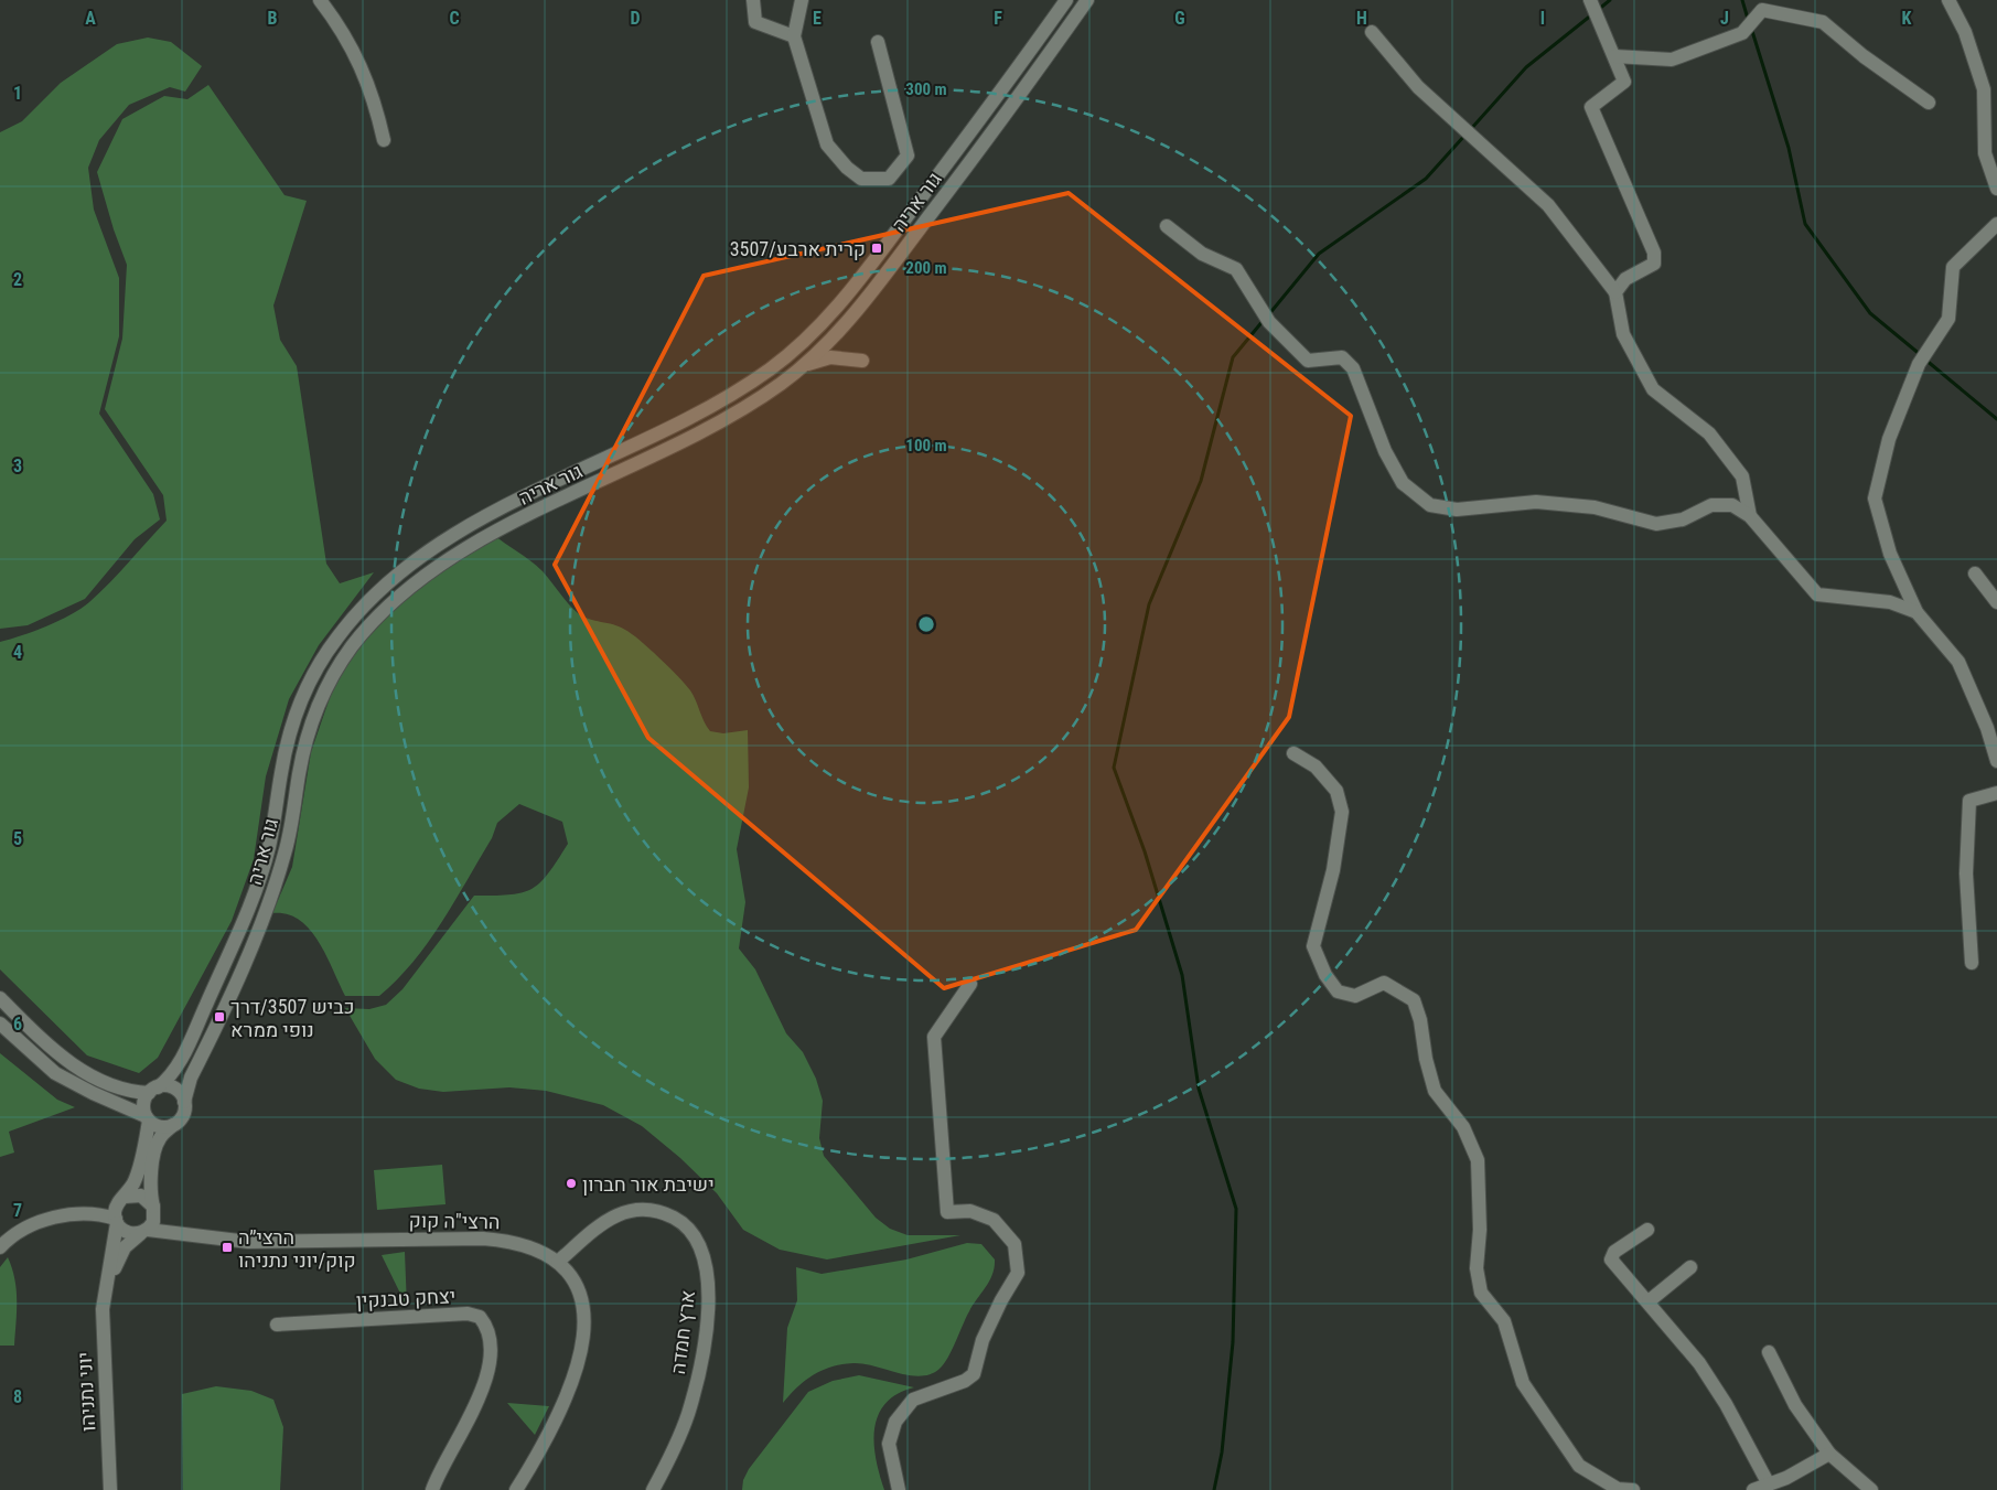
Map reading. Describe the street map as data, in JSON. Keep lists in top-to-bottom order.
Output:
{
  "streets": {
    "street": [
      "גור אריה",
      "הרצי\"ה קוק",
      "יצחק טבנקין",
      "ארץ חמדה",
      "יוני נתניהו"
    ]
  },
  "crossings": [
    ["הרצי\"ה קוק", "ארץ חמדה"],
    ["הרצי\"ה קוק", "יוני נתניהו"]
  ],
  "places": {
    "transit": ["קרית ארבע/3507", "כביש 3507/דרך נופי ממרא", "הרצי״ה קוק/יוני נתניהו"],
    "other": ["ישיבת אור חברון"]
  },
  "grid": {
    "columns": [
      "A",
      "B",
      "C",
      "D",
      "E",
      "F",
      "G",
      "H",
      "I",
      "J",
      "K"
    ],
    "rows": [
      "1",
      "2",
      "3",
      "4",
      "5",
      "6",
      "7",
      "8"
    ]
  },
  "rings": ["300 m", "200 m", "100 m"]
}
